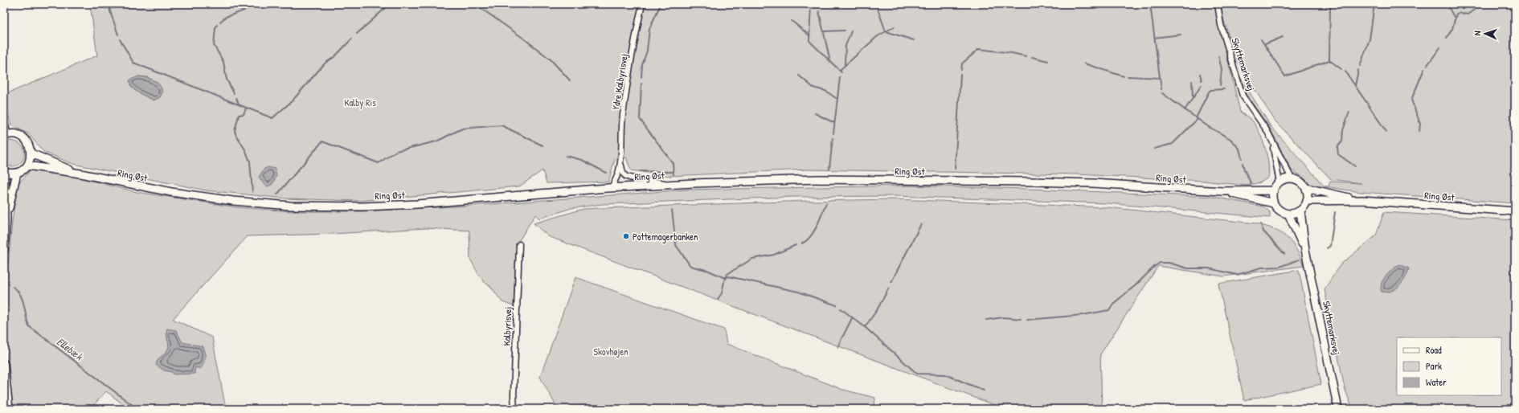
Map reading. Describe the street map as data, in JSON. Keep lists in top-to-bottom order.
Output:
{
  "streets": {
    "main road": ["Skyttemarksvej", "Ring Øst"],
    "street": ["Ydre Kalbyrisvej", "Kalbyrisvej"]
  },
  "crossings": [
    ["Skyttemarksvej", "Ring Øst"],
    ["Ydre Kalbyrisvej", "Ring Øst"]
  ],
  "water": ["Ellebæk"],
  "parks": ["Kalby Ris", "Skovhøjen"],
  "places": ["Pottemagerbanken"],
  "legend": ["Road", "Park", "Water"],
  "north": "left"
}
